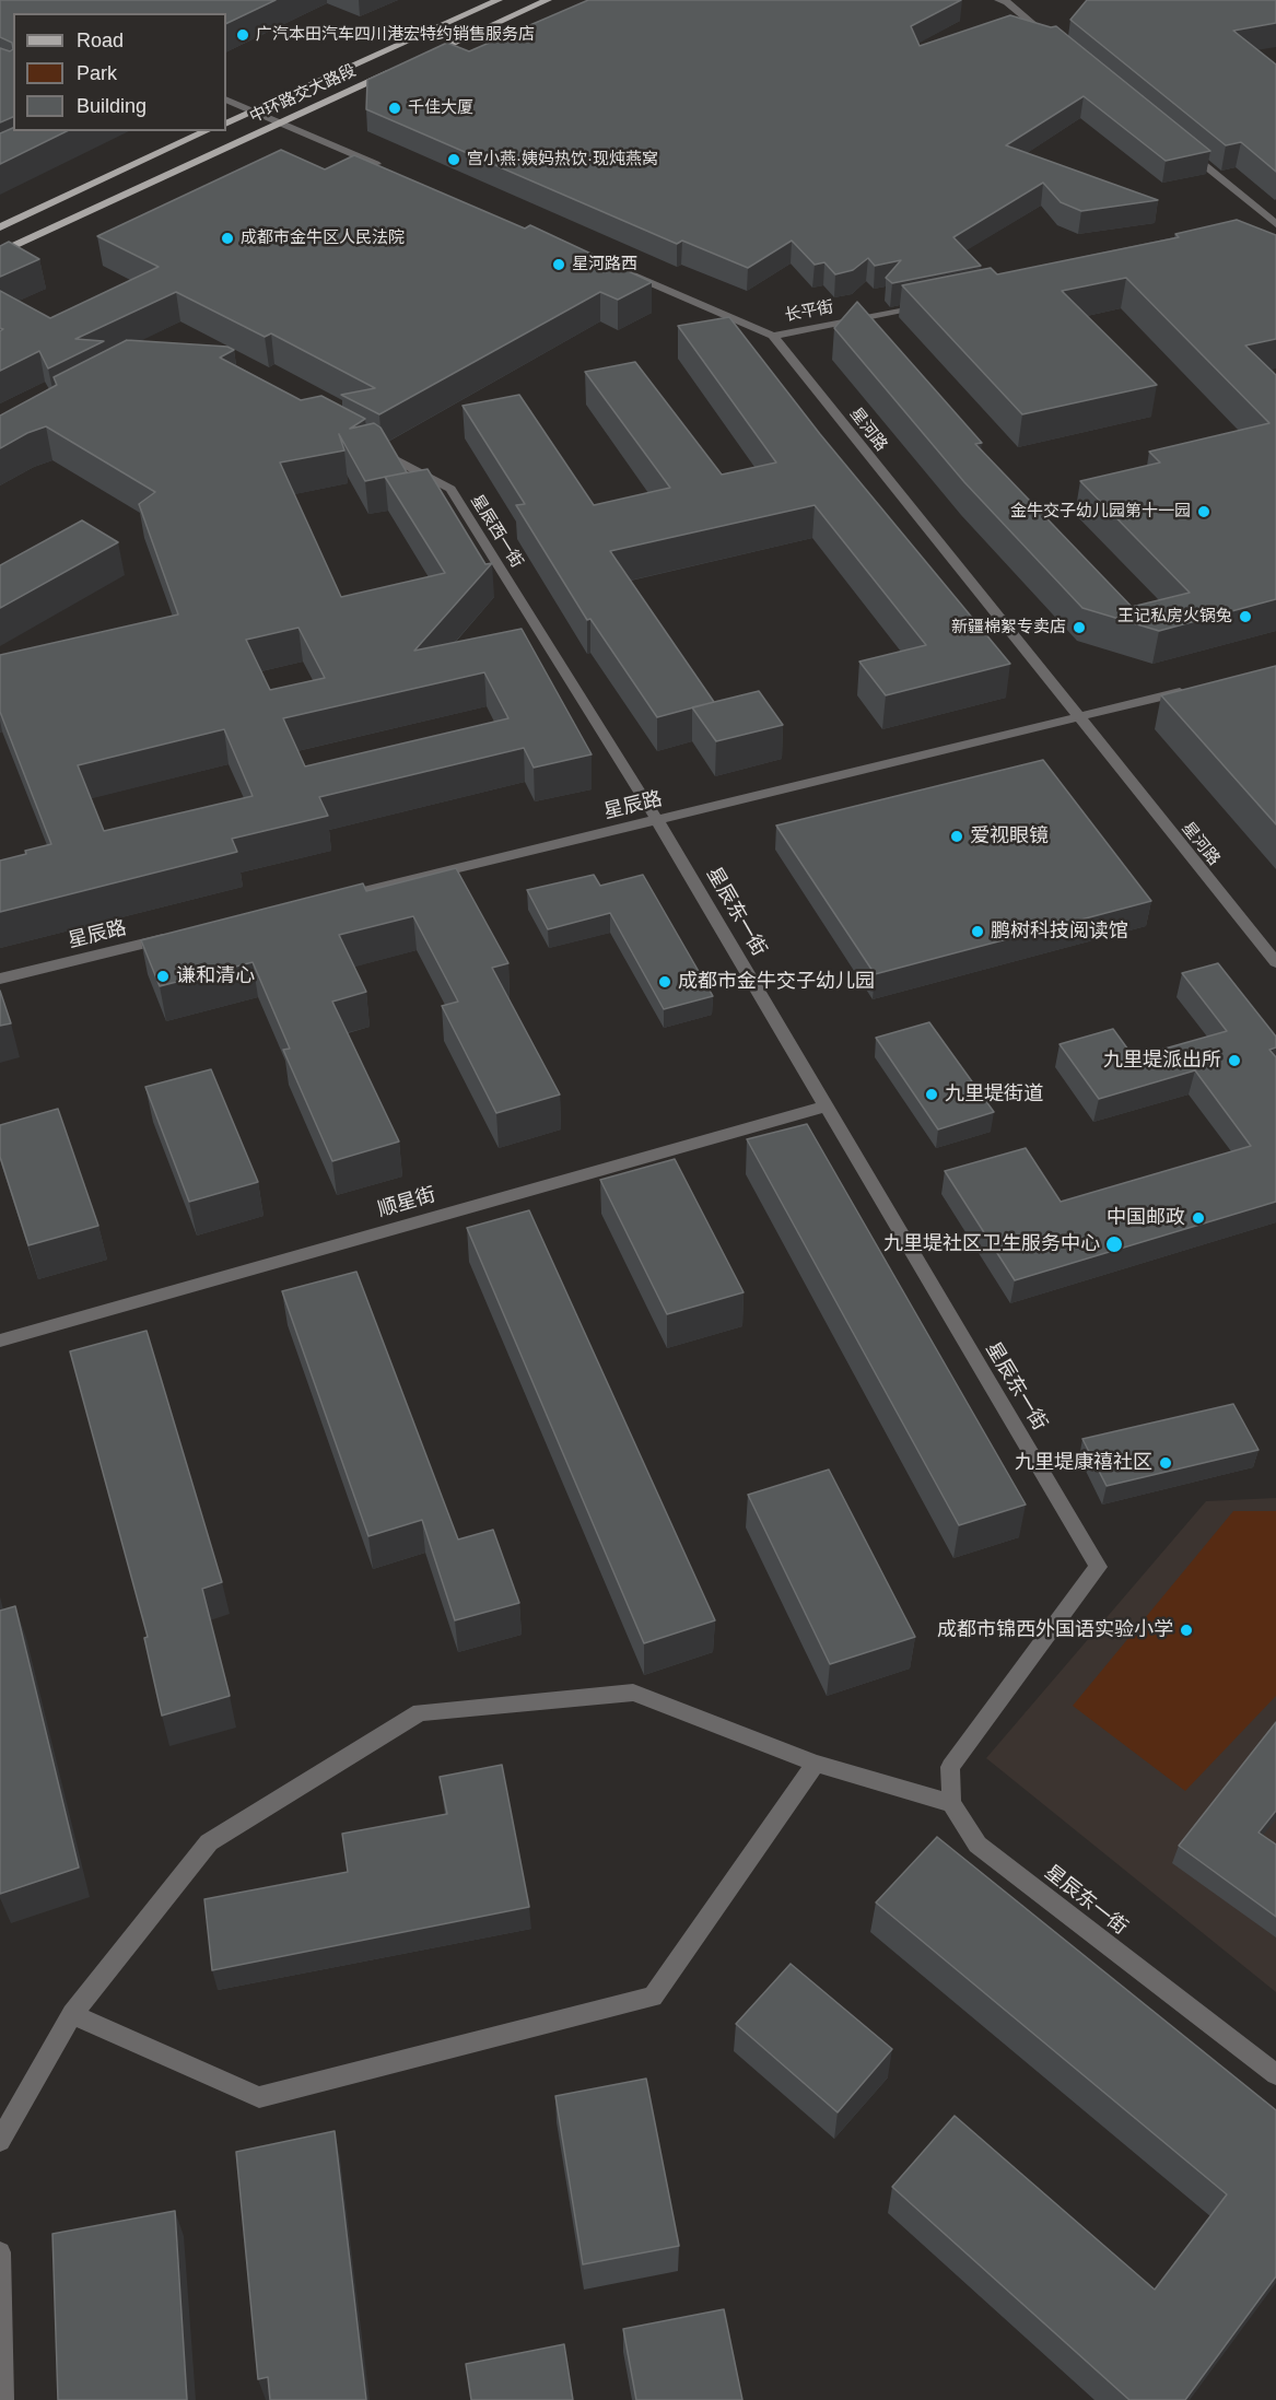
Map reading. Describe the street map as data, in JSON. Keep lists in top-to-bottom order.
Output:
{
  "streets": {
    "main road": ["中环路交大路段"],
    "street": [
      "长平街",
      "星河路",
      "星辰西一街",
      "星辰路",
      "星辰东一街",
      "顺星街"
    ]
  },
  "crossings": [
    ["长平街", "星河路"],
    ["星河路", "星辰路"],
    ["星辰西一街", "星辰路"],
    ["星辰西一街", "星辰东一街"],
    ["星辰路", "星辰东一街"],
    ["星辰东一街", "顺星街"]
  ],
  "places": [
    "广汽本田汽车四川港宏特约销售服务店",
    "千佳大厦",
    "宫小燕·姨妈热饮·现炖燕窝",
    "成都市金牛区人民法院",
    "星河路西",
    "金牛交子幼儿园第十一园",
    "王记私房火锅兔",
    "新疆棉絮专卖店",
    "爱视眼镜",
    "鹏树科技阅读馆",
    "谦和清心",
    "成都市金牛交子幼儿园",
    "九里堤派出所",
    "九里堤街道",
    "中国邮政",
    "九里堤社区卫生服务中心",
    "九里堤康禧社区",
    "成都市锦西外国语实验小学"
  ],
  "legend": ["Road", "Park", "Building"]
}
